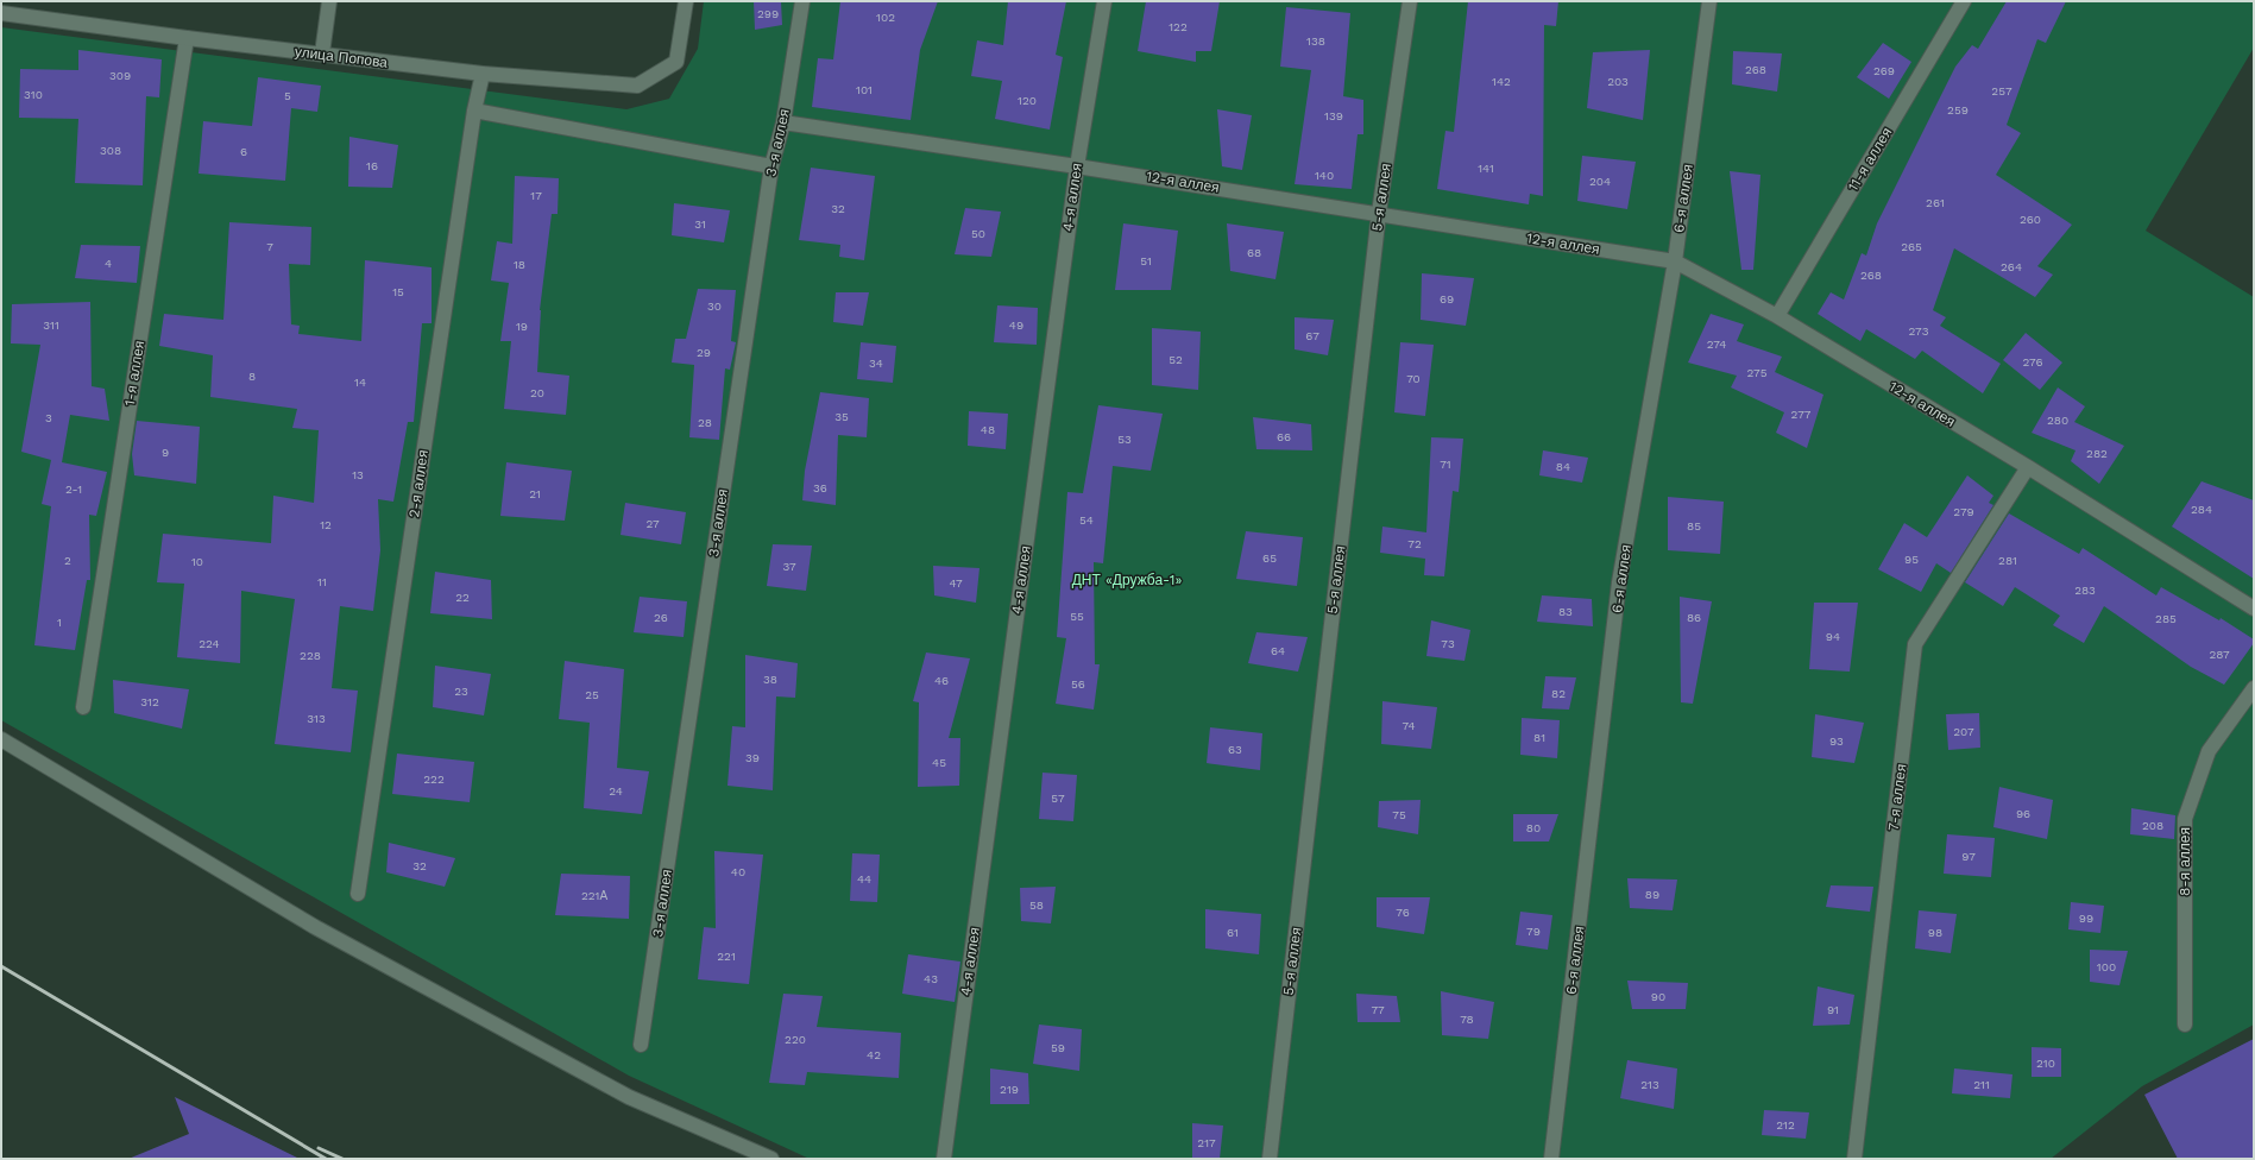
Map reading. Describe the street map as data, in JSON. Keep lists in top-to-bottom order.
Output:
{
  "streets": {
    "street": [
      "улица Попова",
      "3-я аллея",
      "11-я аллея",
      "12-я аллея",
      "4-я аллея",
      "5-я аллея",
      "6-я аллея",
      "1-я аллея",
      "2-я аллея",
      "7-я аллея",
      "8-я аллея"
    ]
  },
  "crossings": [
    ["улица Попова", "1-я аллея"],
    ["улица Попова", "2-я аллея"],
    ["3-я аллея", "12-я аллея"],
    ["11-я аллея", "12-я аллея"],
    ["12-я аллея", "4-я аллея"],
    ["12-я аллея", "5-я аллея"],
    ["12-я аллея", "6-я аллея"],
    ["12-я аллея", "7-я аллея"]
  ],
  "parks": ["ДНТ «Дружба-1»"],
  "house_numbers": [
    "299",
    "102",
    "122",
    "138",
    "268",
    "269",
    "309",
    "142",
    "203",
    "101",
    "257",
    "310",
    "5",
    "120",
    "259",
    "139",
    "308",
    "6",
    "16",
    "141",
    "140",
    "204",
    "17",
    "261",
    "32",
    "260",
    "31",
    "50",
    "7",
    "265",
    "68",
    "51",
    "4",
    "18",
    "264",
    "268",
    "15",
    "69",
    "30",
    "311",
    "49",
    "19",
    "273",
    "67",
    "274",
    "29",
    "52",
    "276",
    "34",
    "275",
    "8",
    "70",
    "14",
    "20",
    "277",
    "35",
    "3",
    "280",
    "28",
    "48",
    "66",
    "53",
    "9",
    "282",
    "71",
    "84",
    "13",
    "36",
    "2-1",
    "21",
    "284",
    "279",
    "54",
    "27",
    "12",
    "85",
    "72",
    "65",
    "95",
    "2",
    "281",
    "10",
    "37",
    "11",
    "47",
    "283",
    "22",
    "83",
    "55",
    "26",
    "86",
    "285",
    "1",
    "94",
    "224",
    "73",
    "64",
    "287",
    "228",
    "38",
    "46",
    "56",
    "23",
    "82",
    "25",
    "312",
    "313",
    "74",
    "207",
    "81",
    "93",
    "63",
    "39",
    "45",
    "222",
    "24",
    "57",
    "96",
    "75",
    "208",
    "80",
    "97",
    "32",
    "40",
    "44",
    "89",
    "221А",
    "58",
    "76",
    "99",
    "79",
    "61",
    "98",
    "221",
    "100",
    "43",
    "90",
    "77",
    "91",
    "78",
    "220",
    "59",
    "42",
    "210",
    "213",
    "211",
    "219",
    "212",
    "217"
  ]
}
